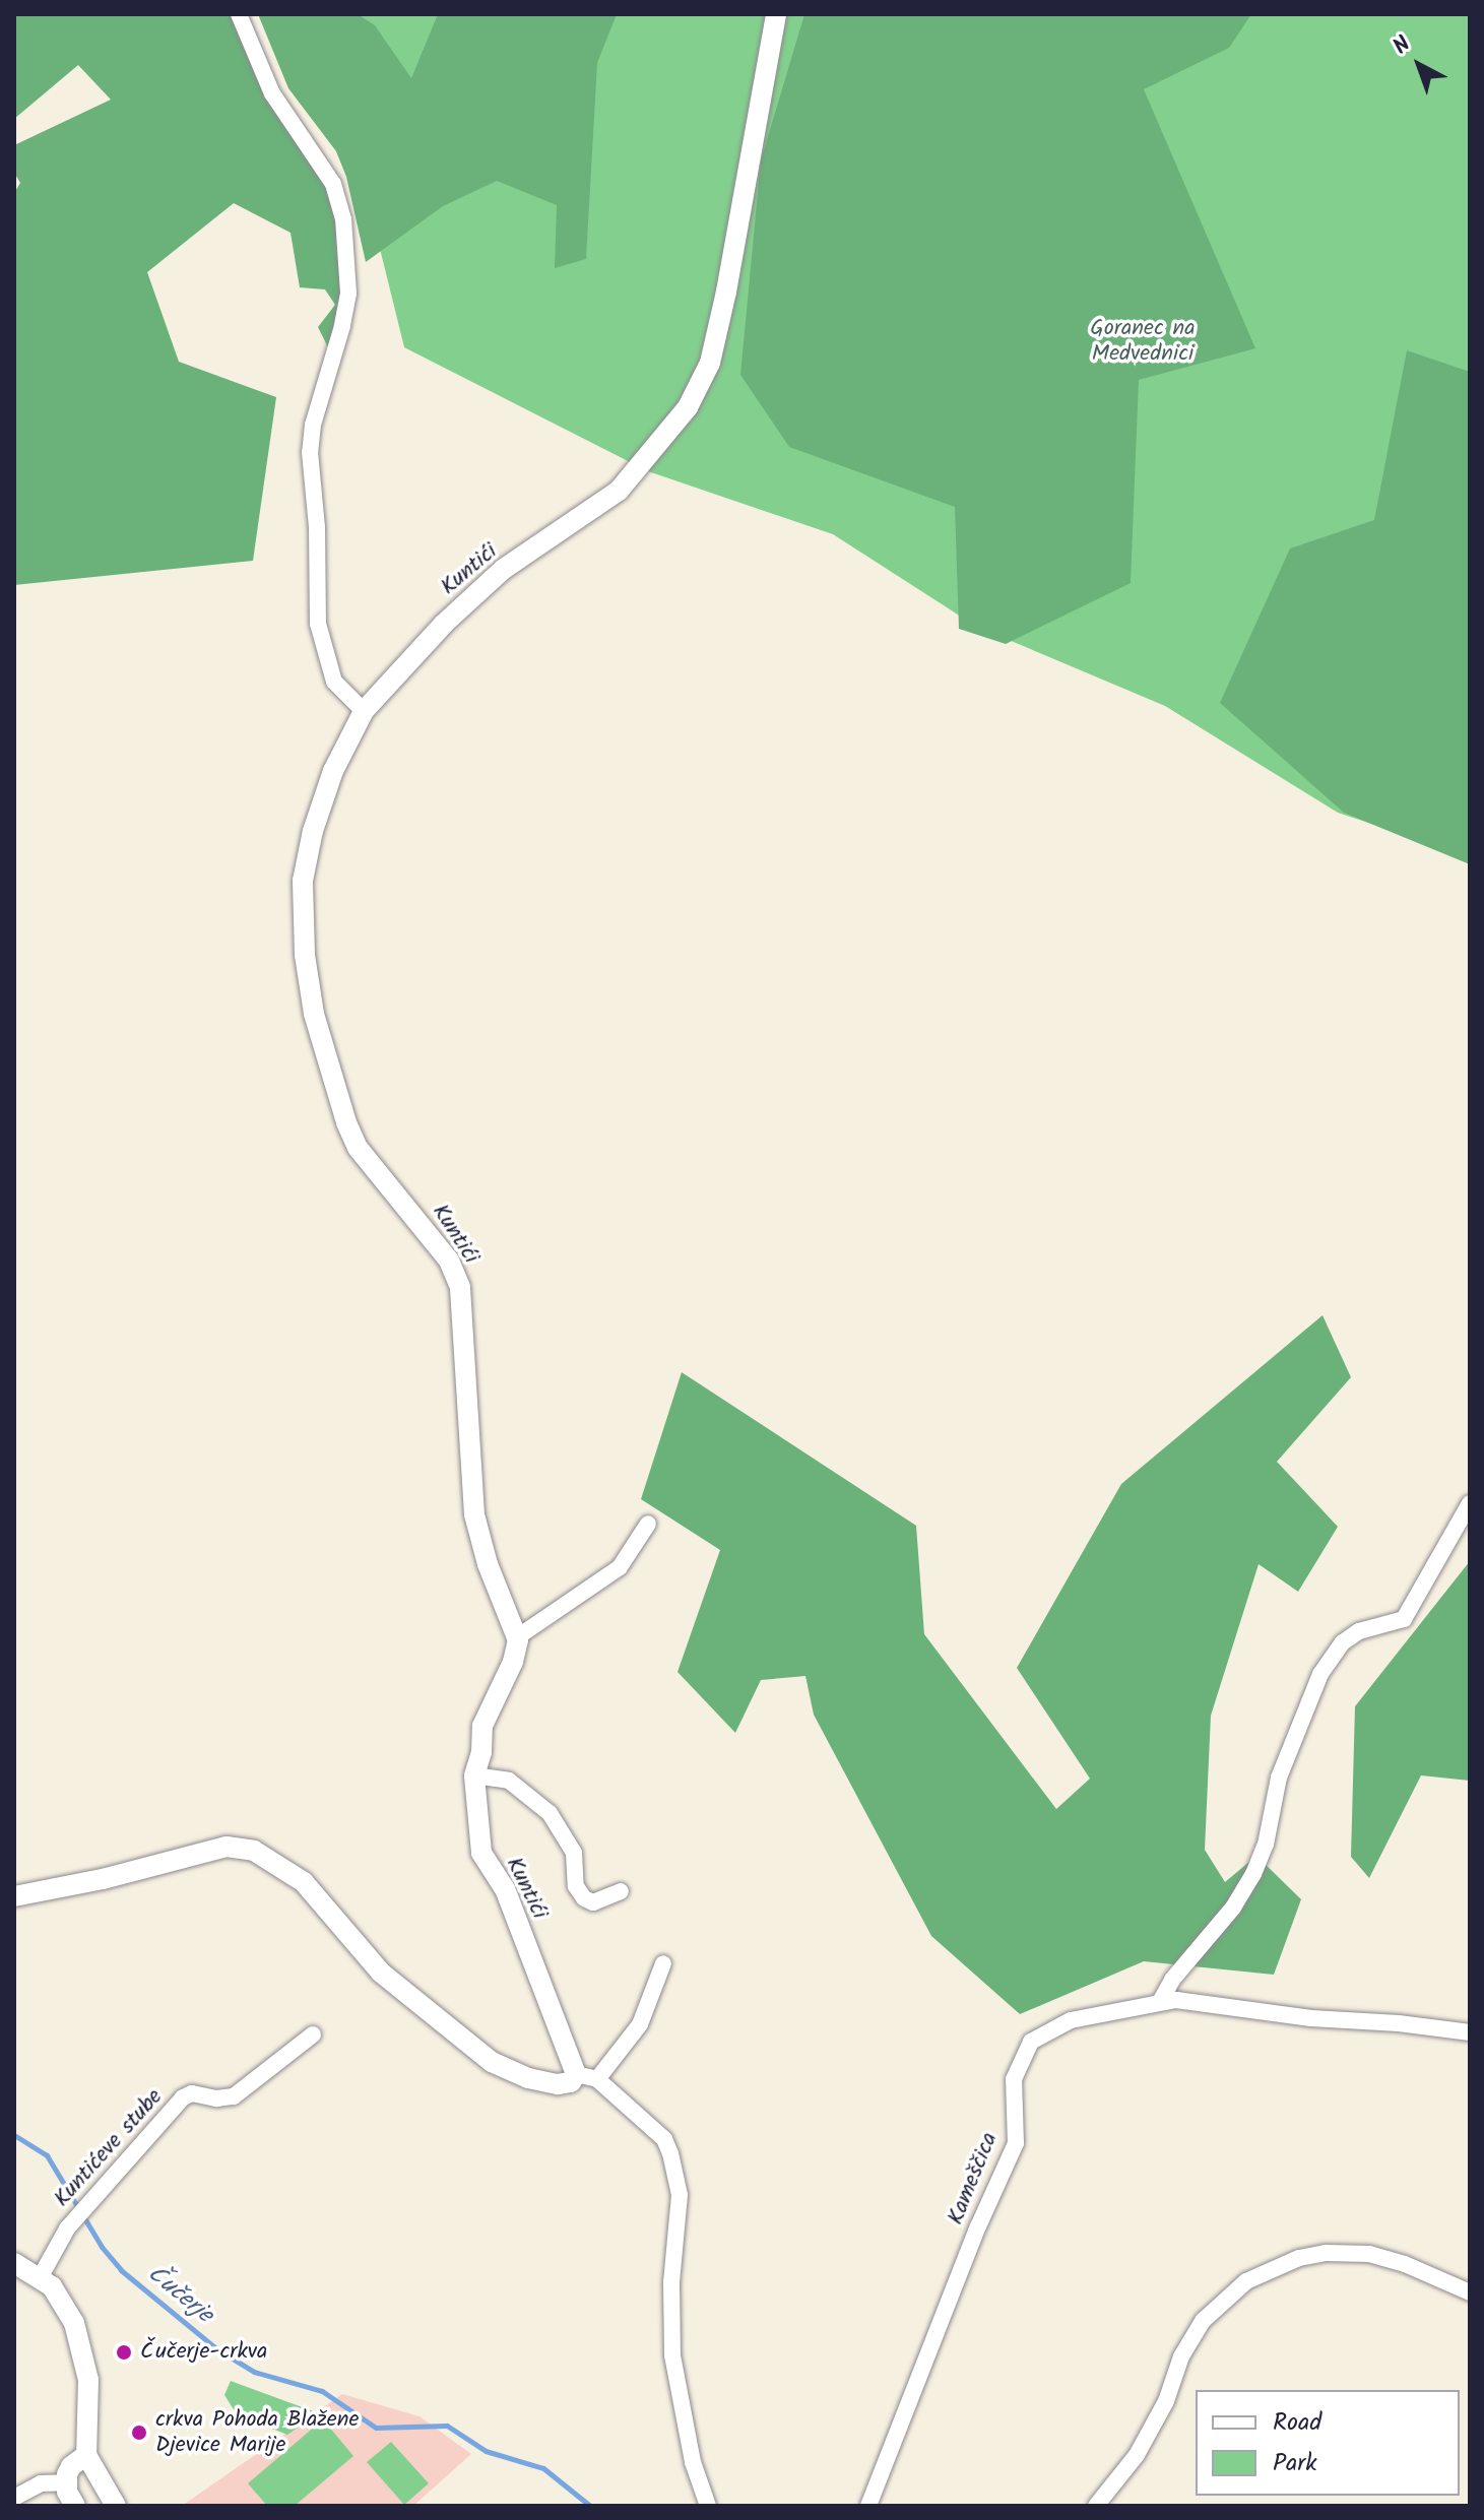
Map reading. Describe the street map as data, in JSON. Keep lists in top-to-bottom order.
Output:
{
  "streets": {
    "street": ["Kuntići", "Kuntićeve stube", "Kameščica"]
  },
  "water": ["Čučerje"],
  "parks": ["Goranec na Medvednici"],
  "places": ["Čučerje-crkva", "crkva Pohoda Blažene Djevice Marije"],
  "legend": ["Road", "Park"],
  "north": "top left"
}
